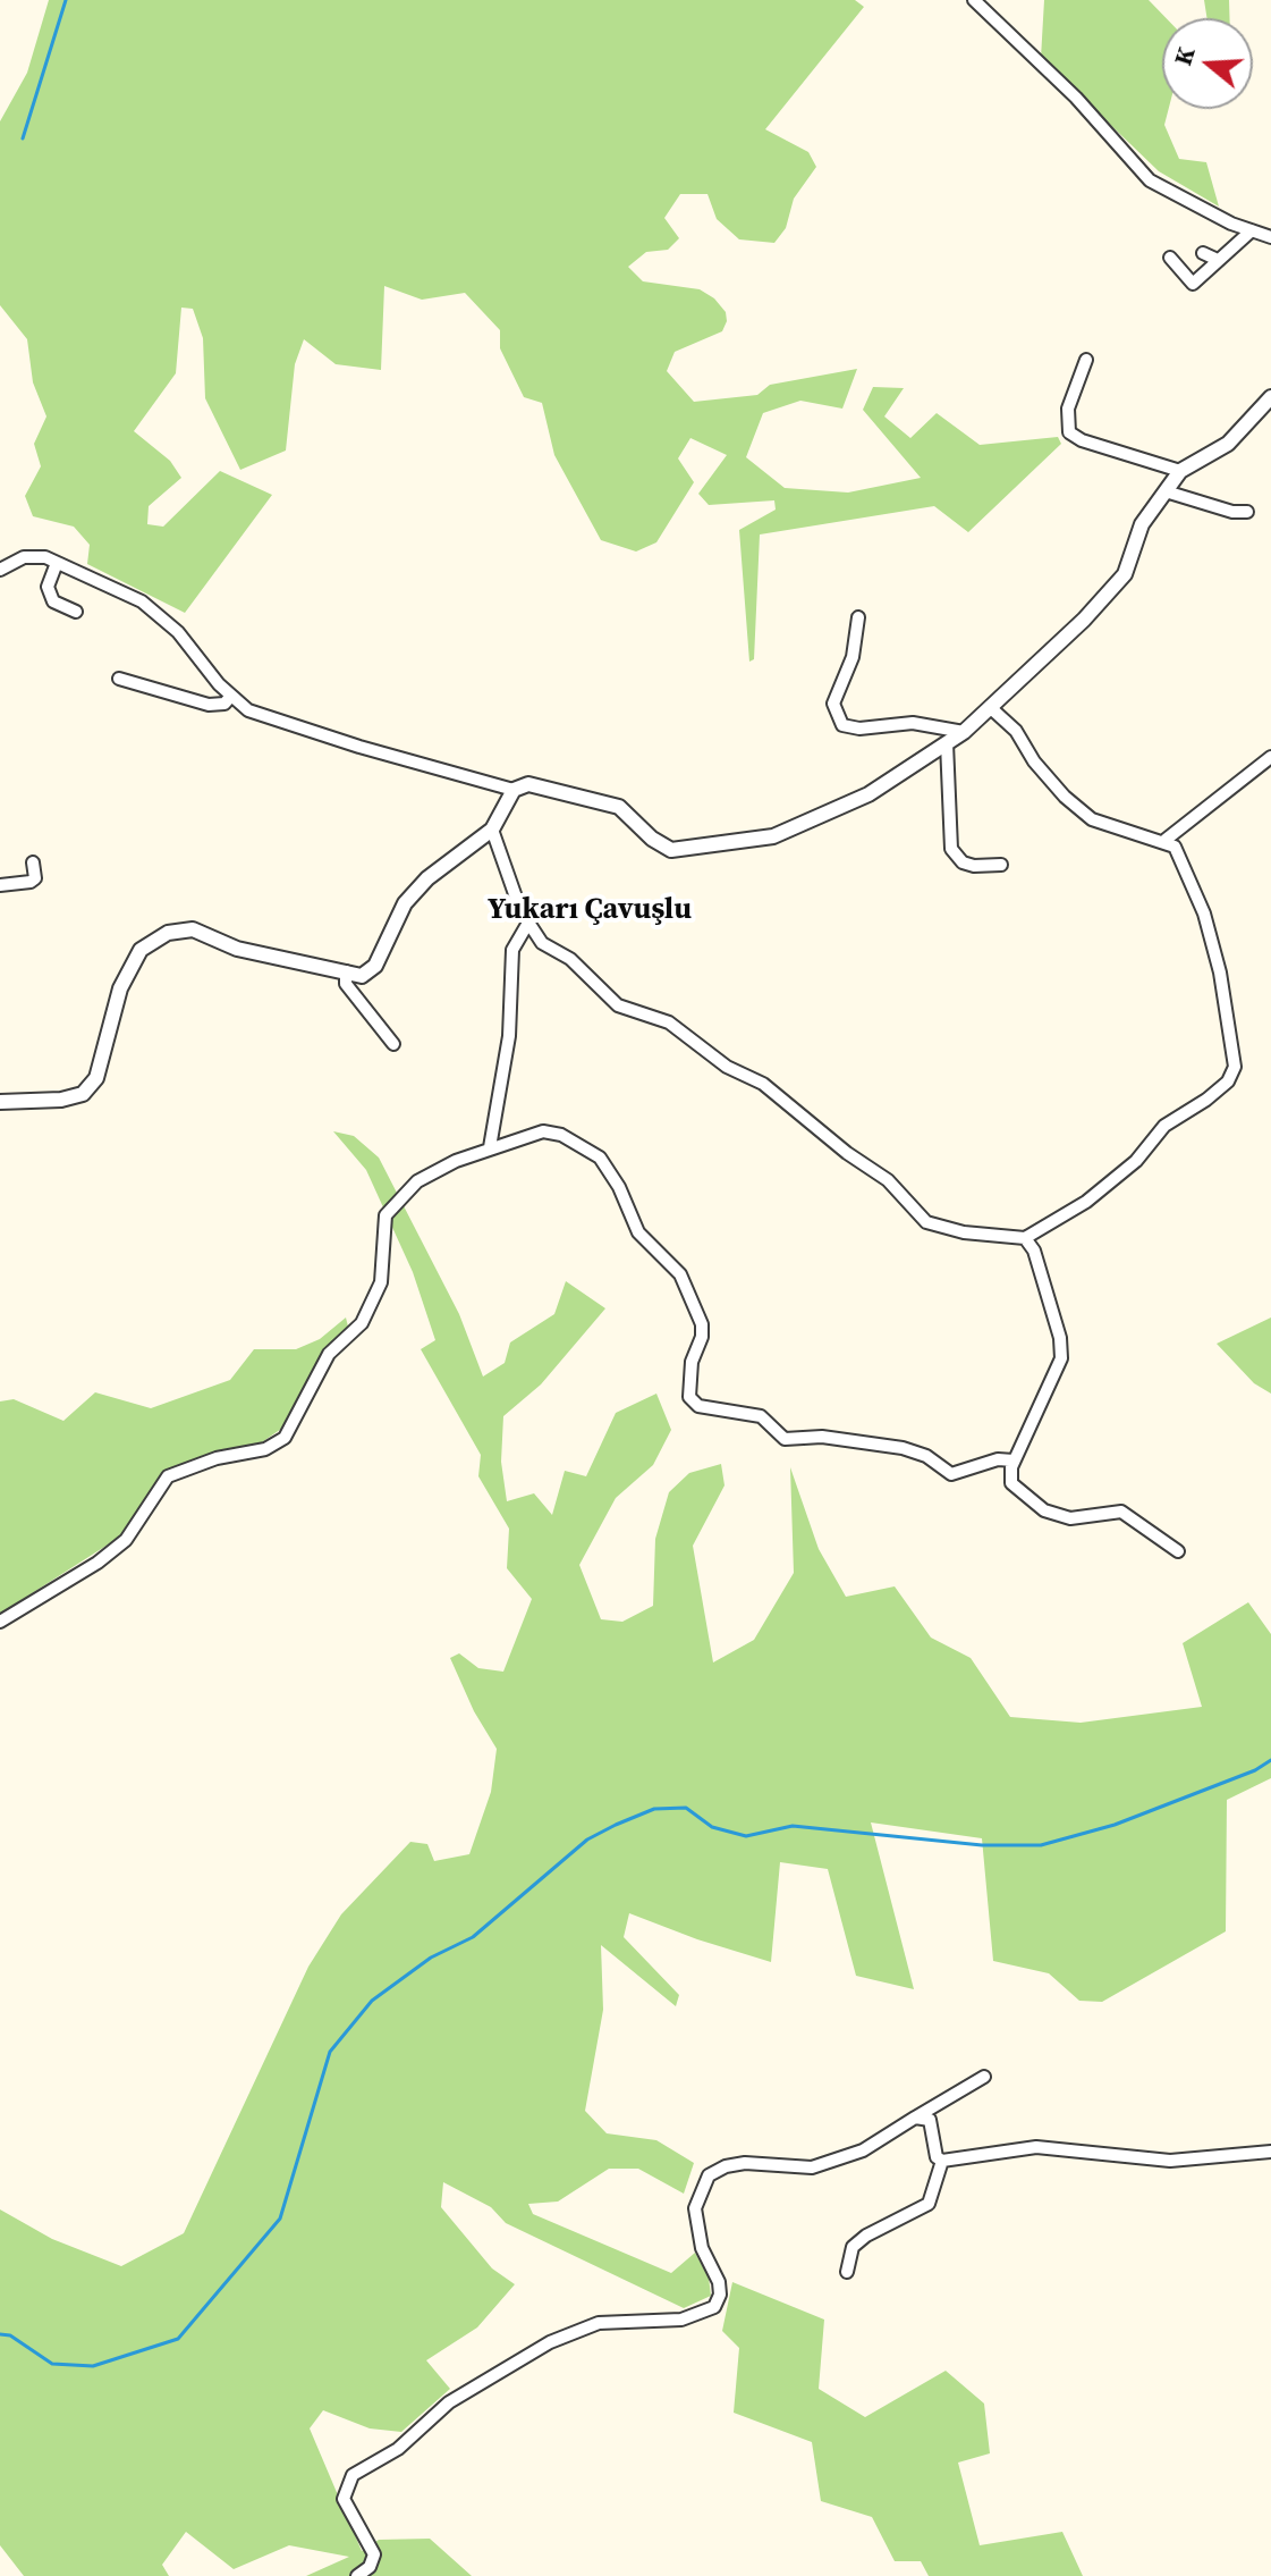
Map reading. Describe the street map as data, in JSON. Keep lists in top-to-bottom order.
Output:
{
  "districts": ["Yukarı Çavuşlu"],
  "north": "left"
}
